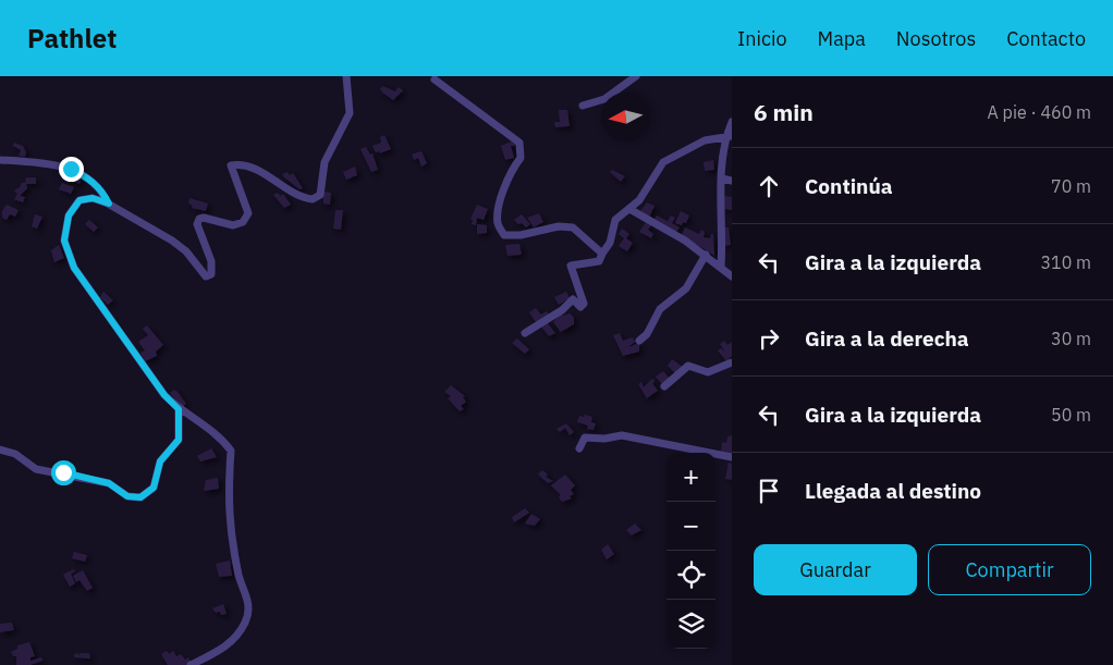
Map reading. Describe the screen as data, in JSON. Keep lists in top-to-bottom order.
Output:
{
  "north": "left",
  "page": {
    "header": "Pathlet",
    "nav": [
      "Inicio",
      "Mapa",
      "Nosotros",
      "Contacto"
    ],
    "heading": ["6 min", "A pie · 460 m"],
    "list": [
      ["Continúa", "70 m"],
      ["Gira a la izquierda", "310 m"],
      ["Gira a la derecha", "30 m"],
      ["Gira a la izquierda", "50 m"],
      "Llegada al destino"
    ],
    "map_buttons": ["+", "−"],
    "buttons": ["Guardar", "Compartir"]
  }
}
